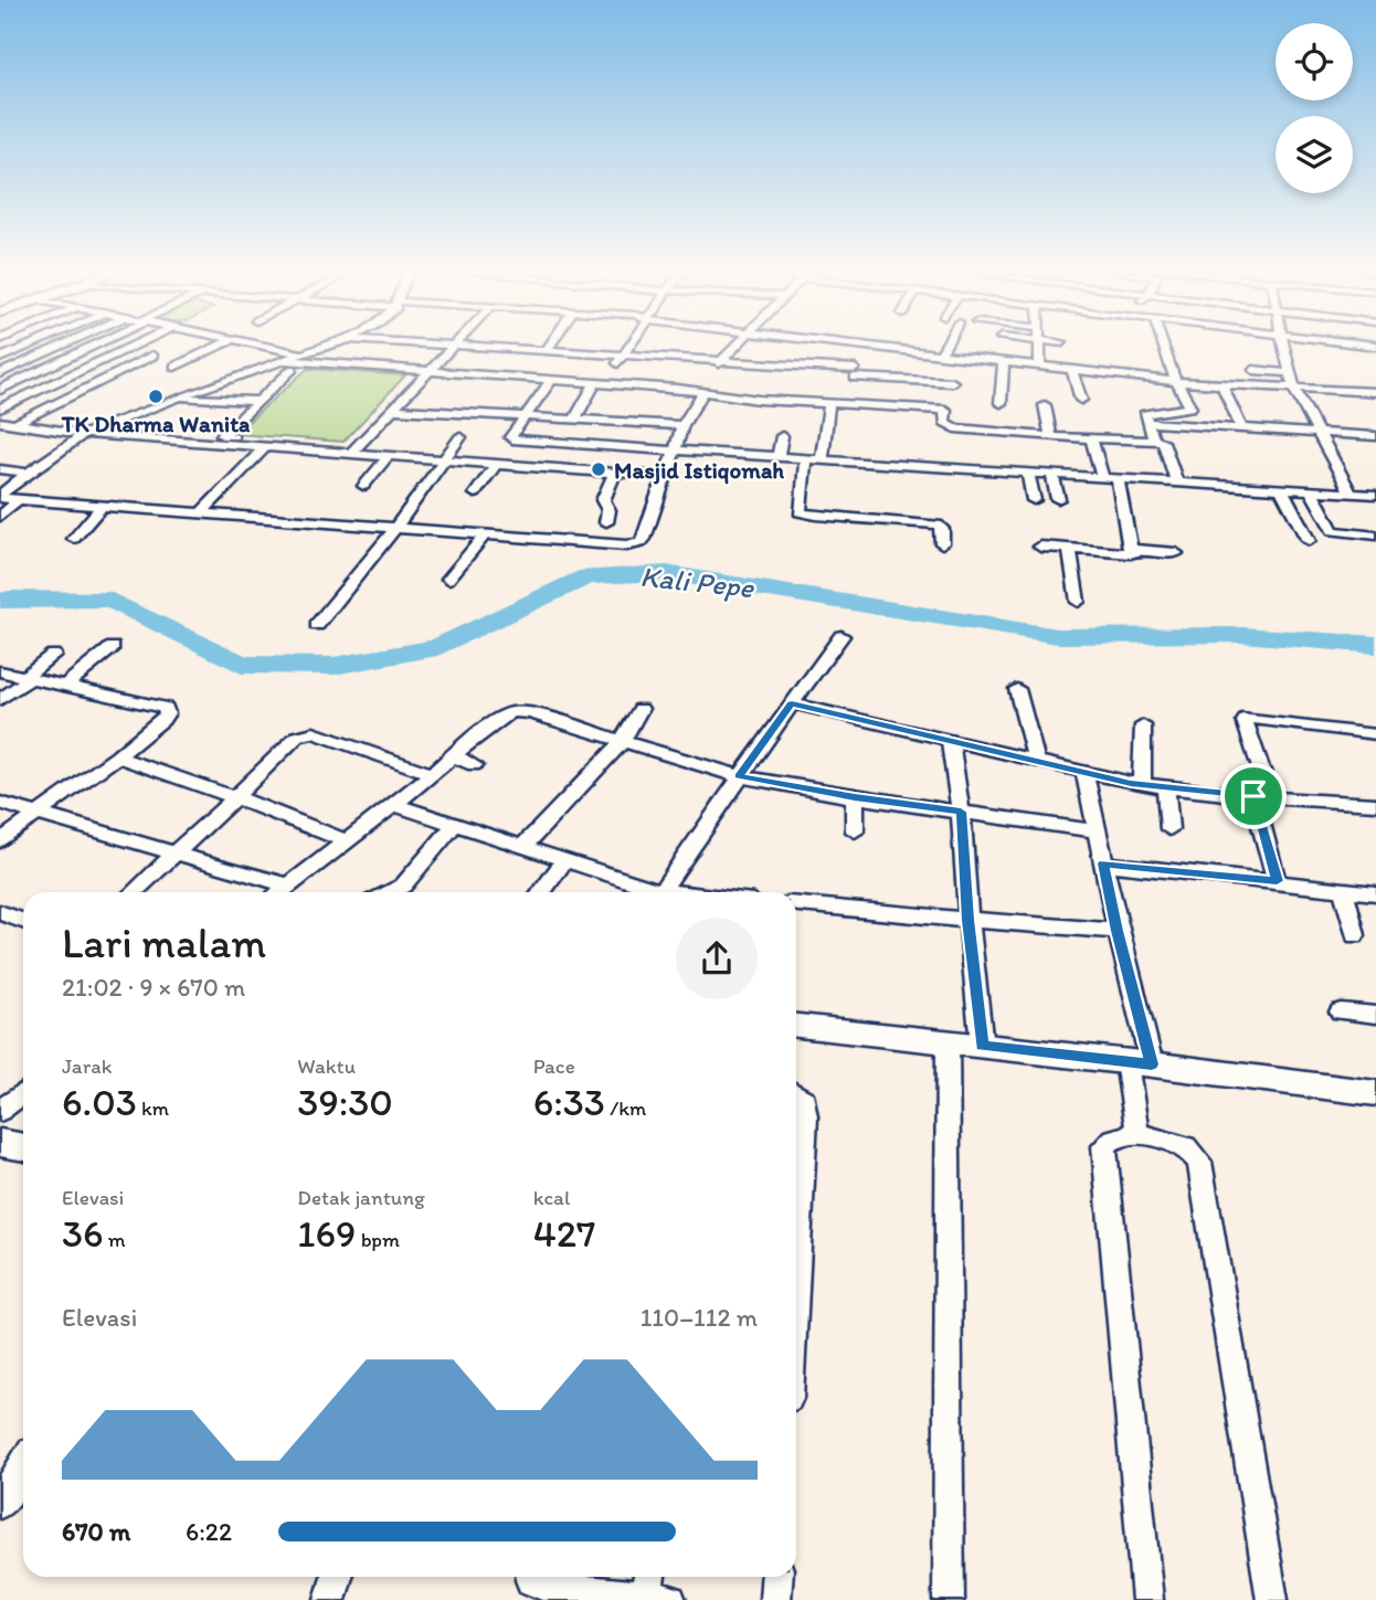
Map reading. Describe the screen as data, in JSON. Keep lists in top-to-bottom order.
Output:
{
  "water": ["Kali Pepe"],
  "places": ["TK Dharma Wanita", "Masjid Istiqomah"],
  "page": {
    "heading": ["Lari malam", "21:02 · 9 × 670 m"],
    "stats": [
      ["Jarak", "6.03 km"],
      ["Waktu", "39:30"],
      ["Pace", "6:33 /km"],
      ["Elevasi", "36 m"],
      ["Detak jantung", "169 bpm"],
      ["kcal", "427"]
    ],
    "chart": ["Elevasi", "110–112 m"],
    "list": [
      {
        "name": "670 m",
        "note": "6:22"
      }
    ]
  }
}
